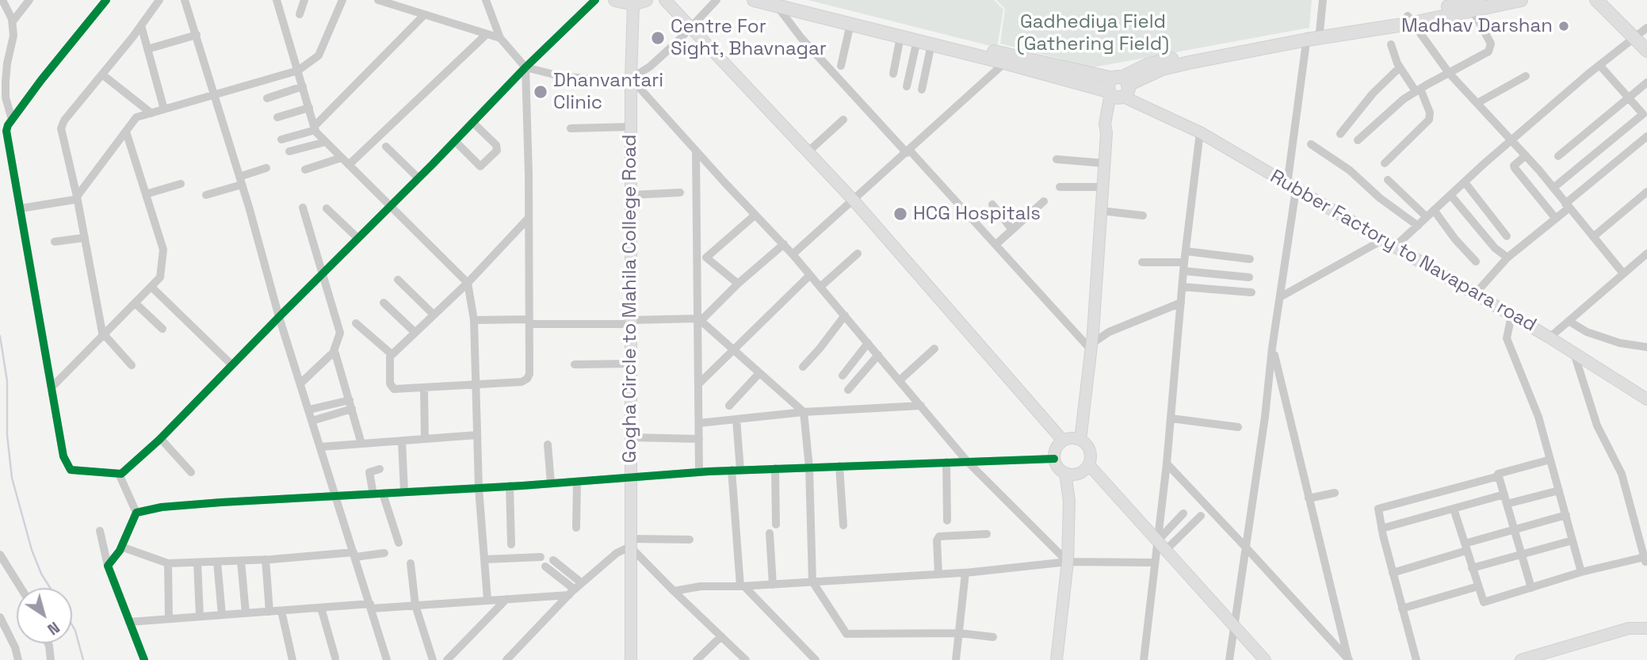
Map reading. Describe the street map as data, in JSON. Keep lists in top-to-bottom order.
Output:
{
  "streets": {
    "street": ["Rubber Factory to Navapara road", "Gogha Circle to Mahila College Road"]
  },
  "parks": ["Gadhediya Field (Gathering Field)"],
  "places": [
    "Madhav Darshan",
    "Centre For Sight, Bhavnagar",
    "Dhanvantari Clinic",
    "HCG Hospitals"
  ],
  "north": "bottom right"
}
